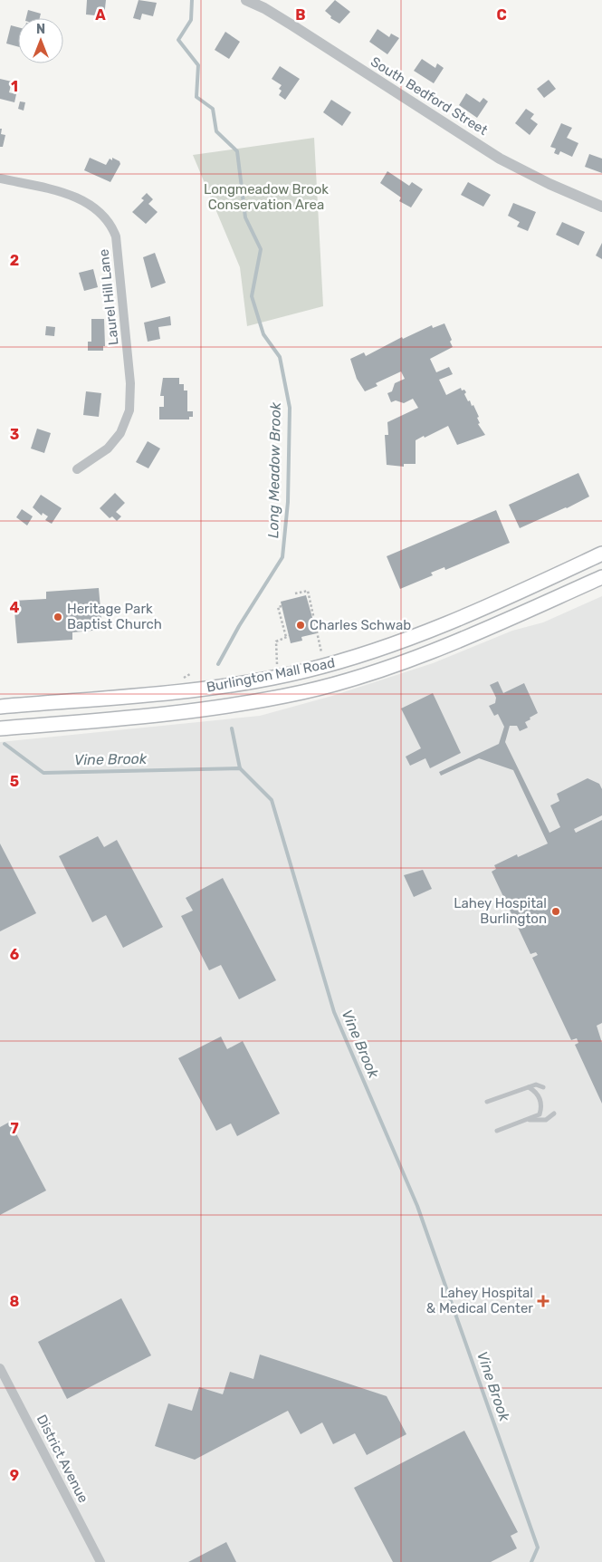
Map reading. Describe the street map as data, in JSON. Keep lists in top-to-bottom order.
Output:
{
  "streets": {
    "main road": ["Burlington Mall Road"],
    "street": ["South Bedford Street", "Laurel Hill Lane", "District Avenue"]
  },
  "water": ["Long Meadow Brook", "Vine Brook"],
  "parks": ["Longmeadow Brook Conservation Area"],
  "places": {
    "other": ["Heritage Park Baptist Church", "Charles Schwab", "Lahey Hospital Burlington"],
    "health": ["Lahey Hospital & Medical Center"]
  },
  "north": "top",
  "grid": {
    "columns": ["A", "B", "C"],
    "rows": [
      "1",
      "2",
      "3",
      "4",
      "5",
      "6",
      "7",
      "8",
      "9"
    ]
  }
}
